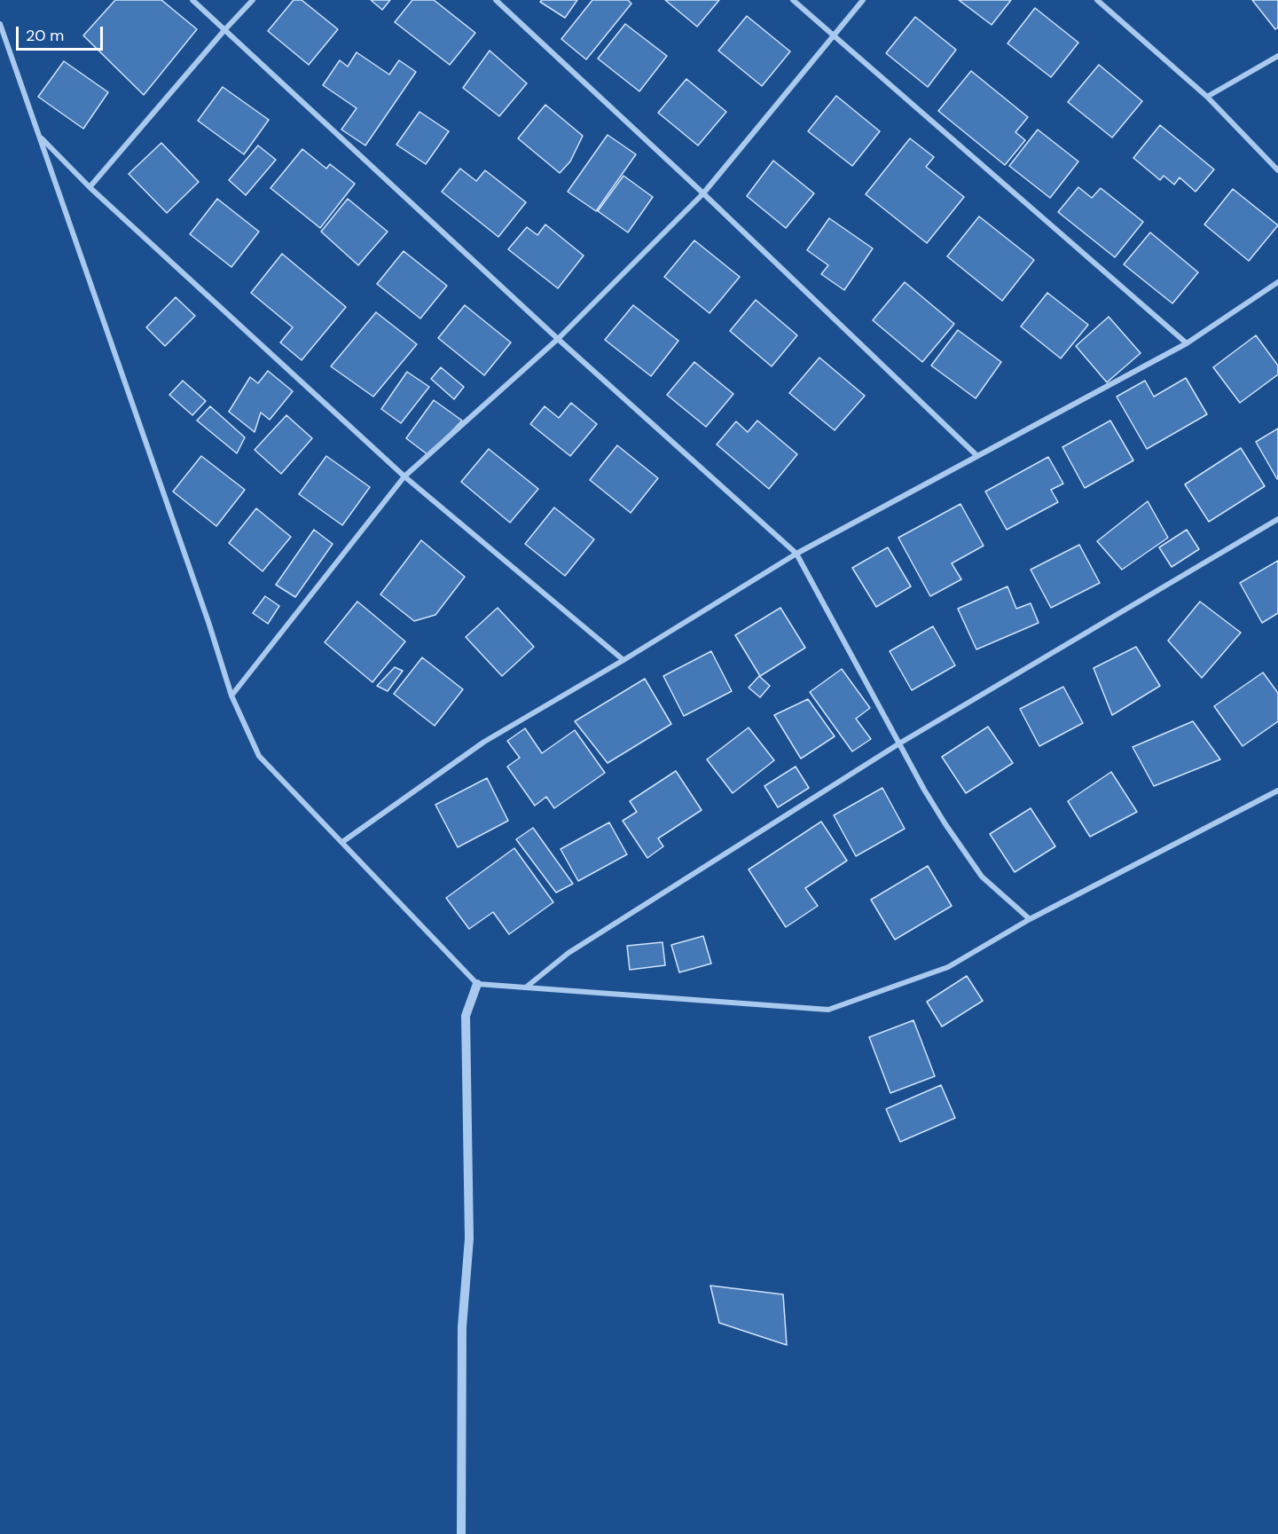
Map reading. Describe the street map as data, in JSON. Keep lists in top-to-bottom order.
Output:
{
  "scale_bar": "20 m"
}
